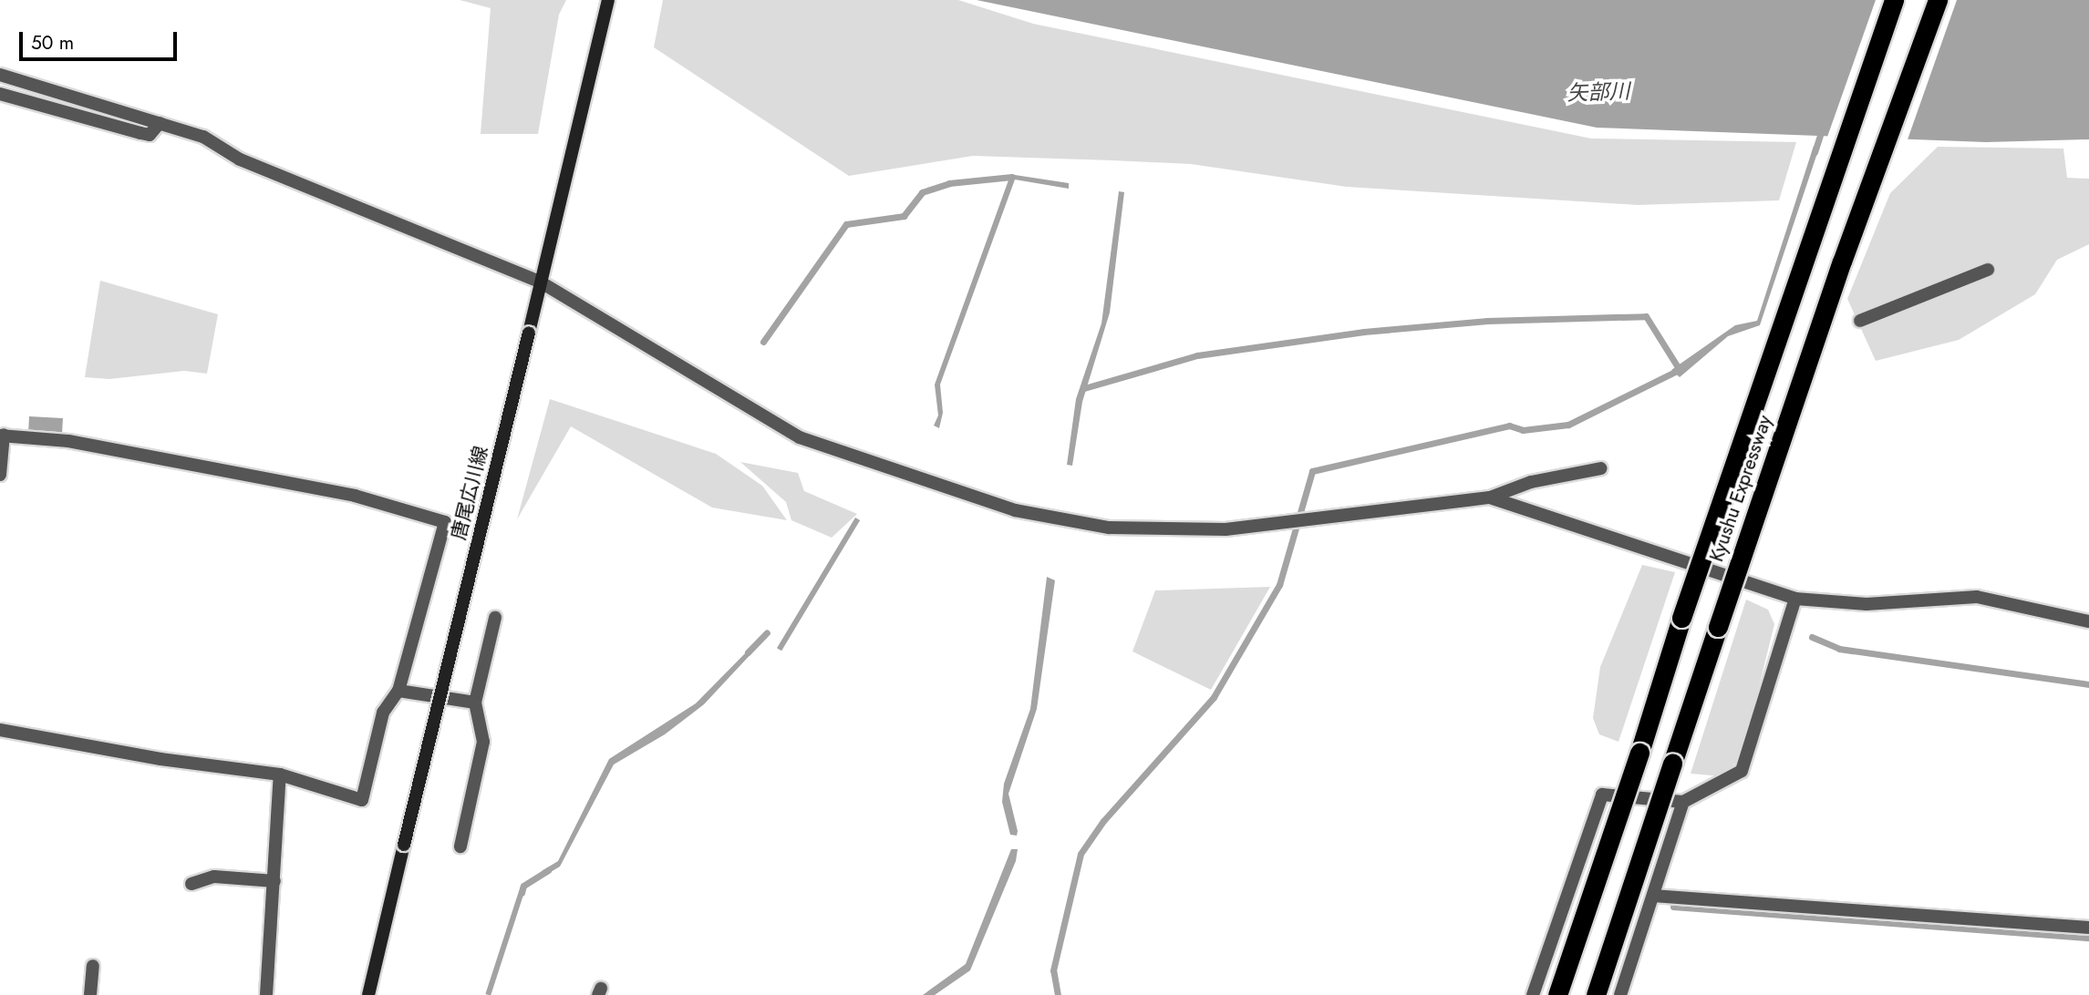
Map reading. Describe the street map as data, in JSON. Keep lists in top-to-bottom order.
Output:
{
  "streets": {
    "highway": ["Kyushu Expressway"],
    "main road": ["唐尾広川線"]
  },
  "water": ["矢部川"],
  "scale_bar": "50 m"
}
